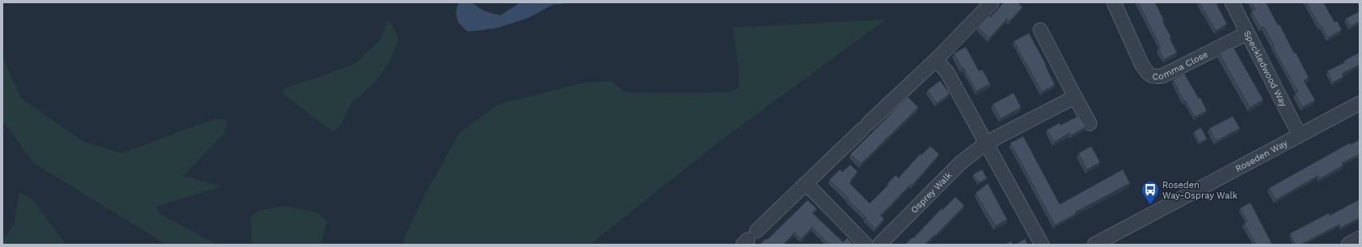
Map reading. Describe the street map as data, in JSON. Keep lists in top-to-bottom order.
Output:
{
  "streets": {
    "street": [
      "Comma Close",
      "Speckledwood Way",
      "Roseden Way",
      "Osprey Walk"
    ]
  },
  "crossings": [
    ["Comma Close", "Speckledwood Way"],
    ["Speckledwood Way", "Roseden Way"]
  ],
  "places": {
    "bus stop": ["Roseden Way-Ospray Walk"]
  }
}
